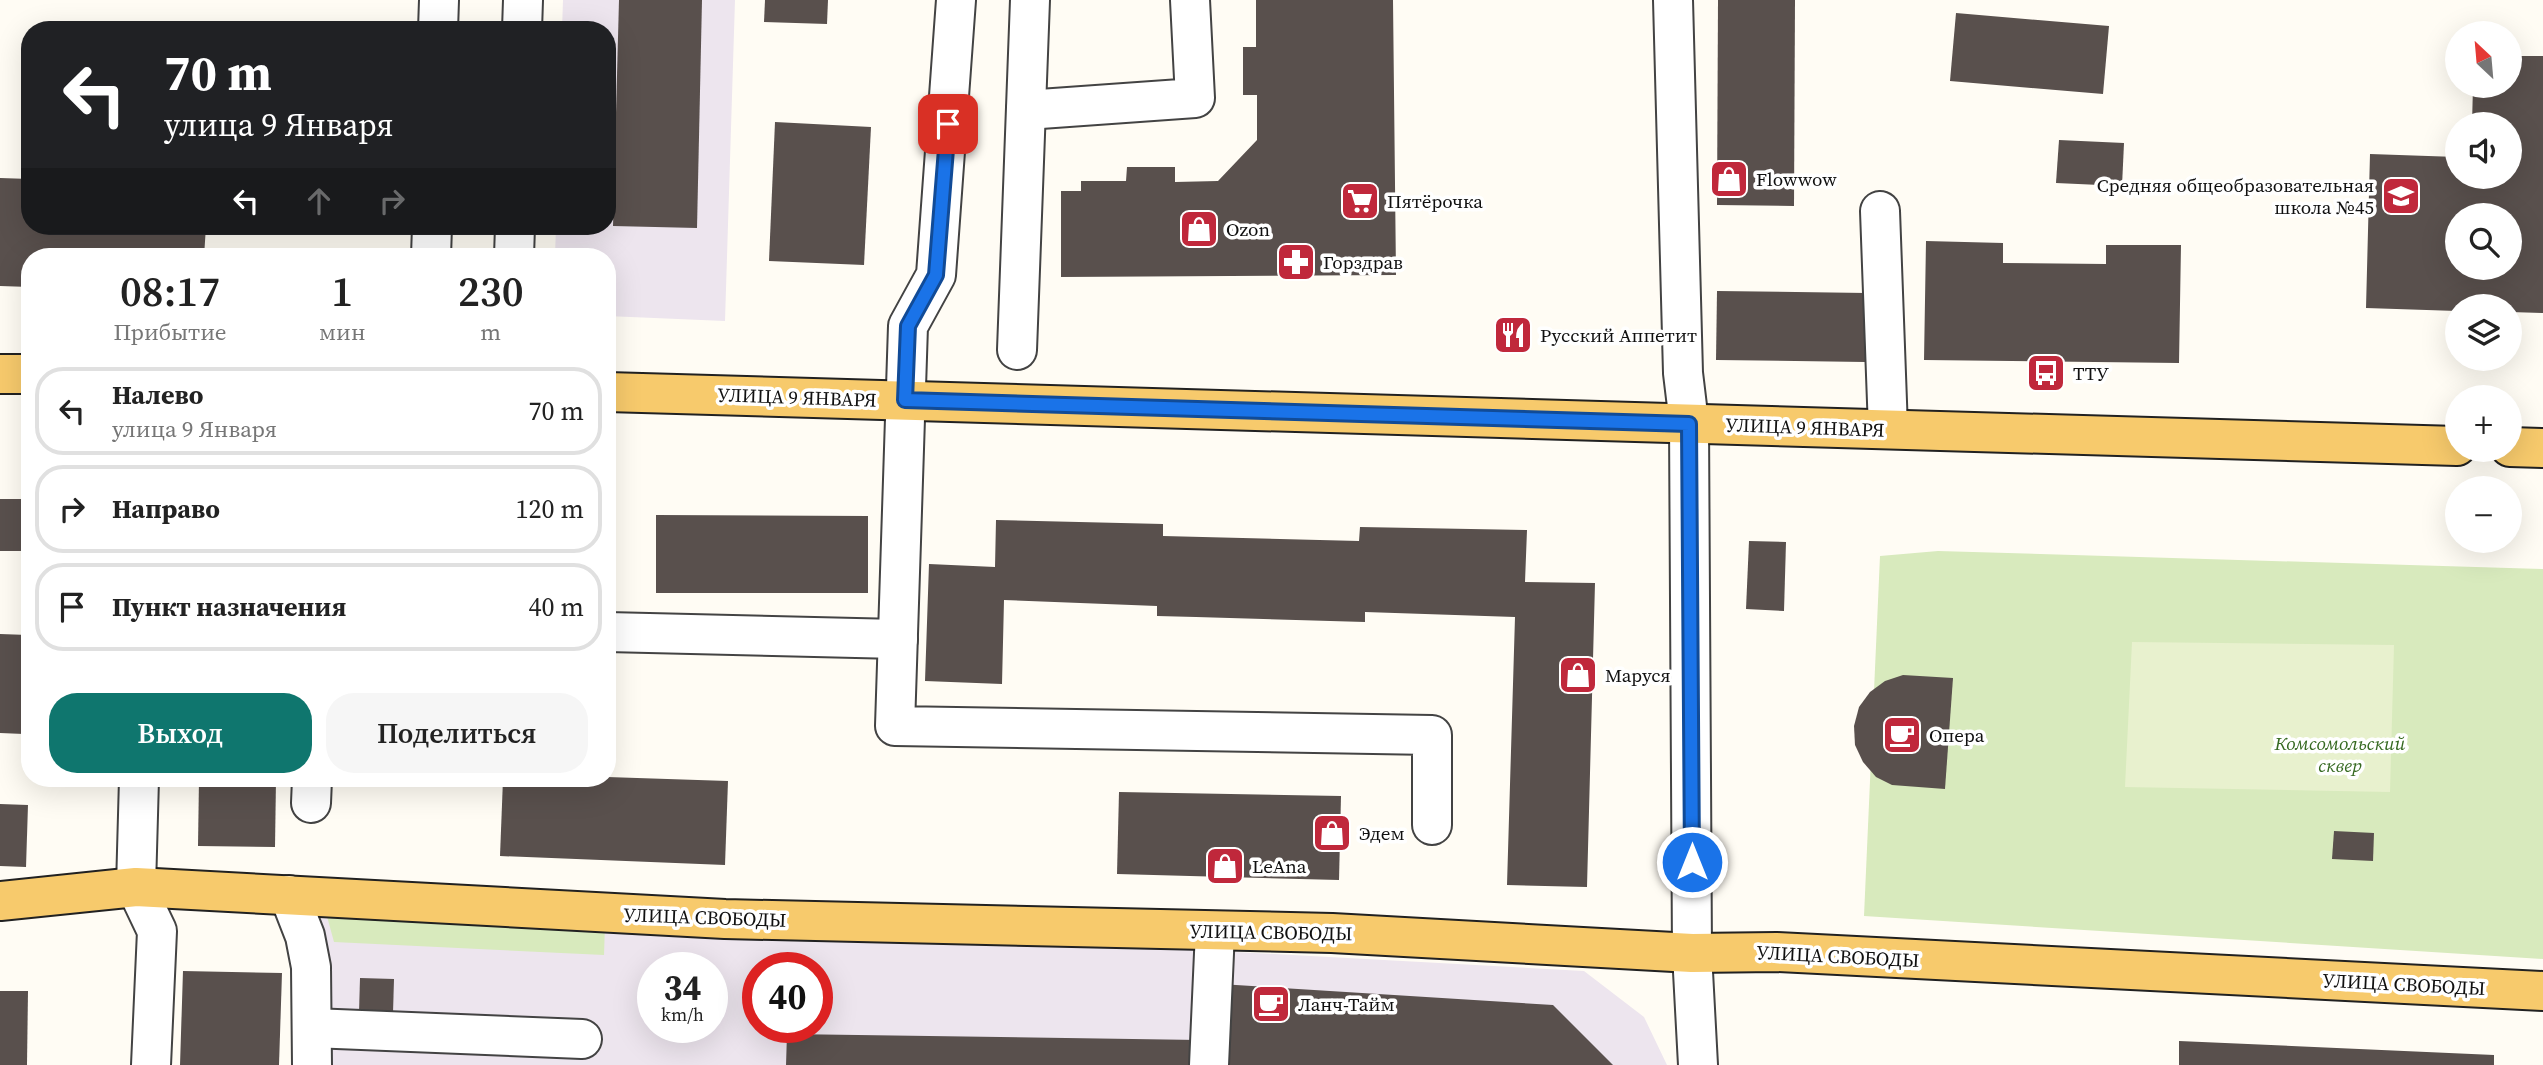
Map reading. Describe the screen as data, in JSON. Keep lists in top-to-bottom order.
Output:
{
  "streets": {
    "main road": ["УЛИЦА 9 ЯНВАРЯ", "УЛИЦА СВОБОДЫ"]
  },
  "parks": ["Комсомольский сквер"],
  "places": {
    "shop": [
      "Flowwow",
      "Ozon",
      "Маруся",
      "Эдем",
      "LeAna"
    ],
    "school or university": ["Средняя общеобразовательная школа №45"],
    "supermarket": ["Пятёрочка"],
    "pharmacy": ["Горздрав"],
    "restaurant": ["Русский Аппетит"],
    "bus stop": ["ТТУ"],
    "cafe": ["Опера", "Ланч-Тайм"]
  },
  "north": "top left",
  "page": {
    "map_buttons": ["+", "−"],
    "turn": ["70 m", "улица 9 Января"],
    "eta": [
      "08:17",
      "Прибытие",
      "1",
      "мин",
      "230",
      "m"
    ],
    "list": [
      {
        "name": "Налево",
        "note": "улица 9 Января",
        "value": "70 m"
      },
      {
        "name": "Направо",
        "value": "120 m"
      },
      {
        "name": "Пункт назначения",
        "value": "40 m"
      }
    ],
    "buttons": ["Выход", "Поделиться"],
    "speed": "34 km/h",
    "limit": "40"
  }
}
